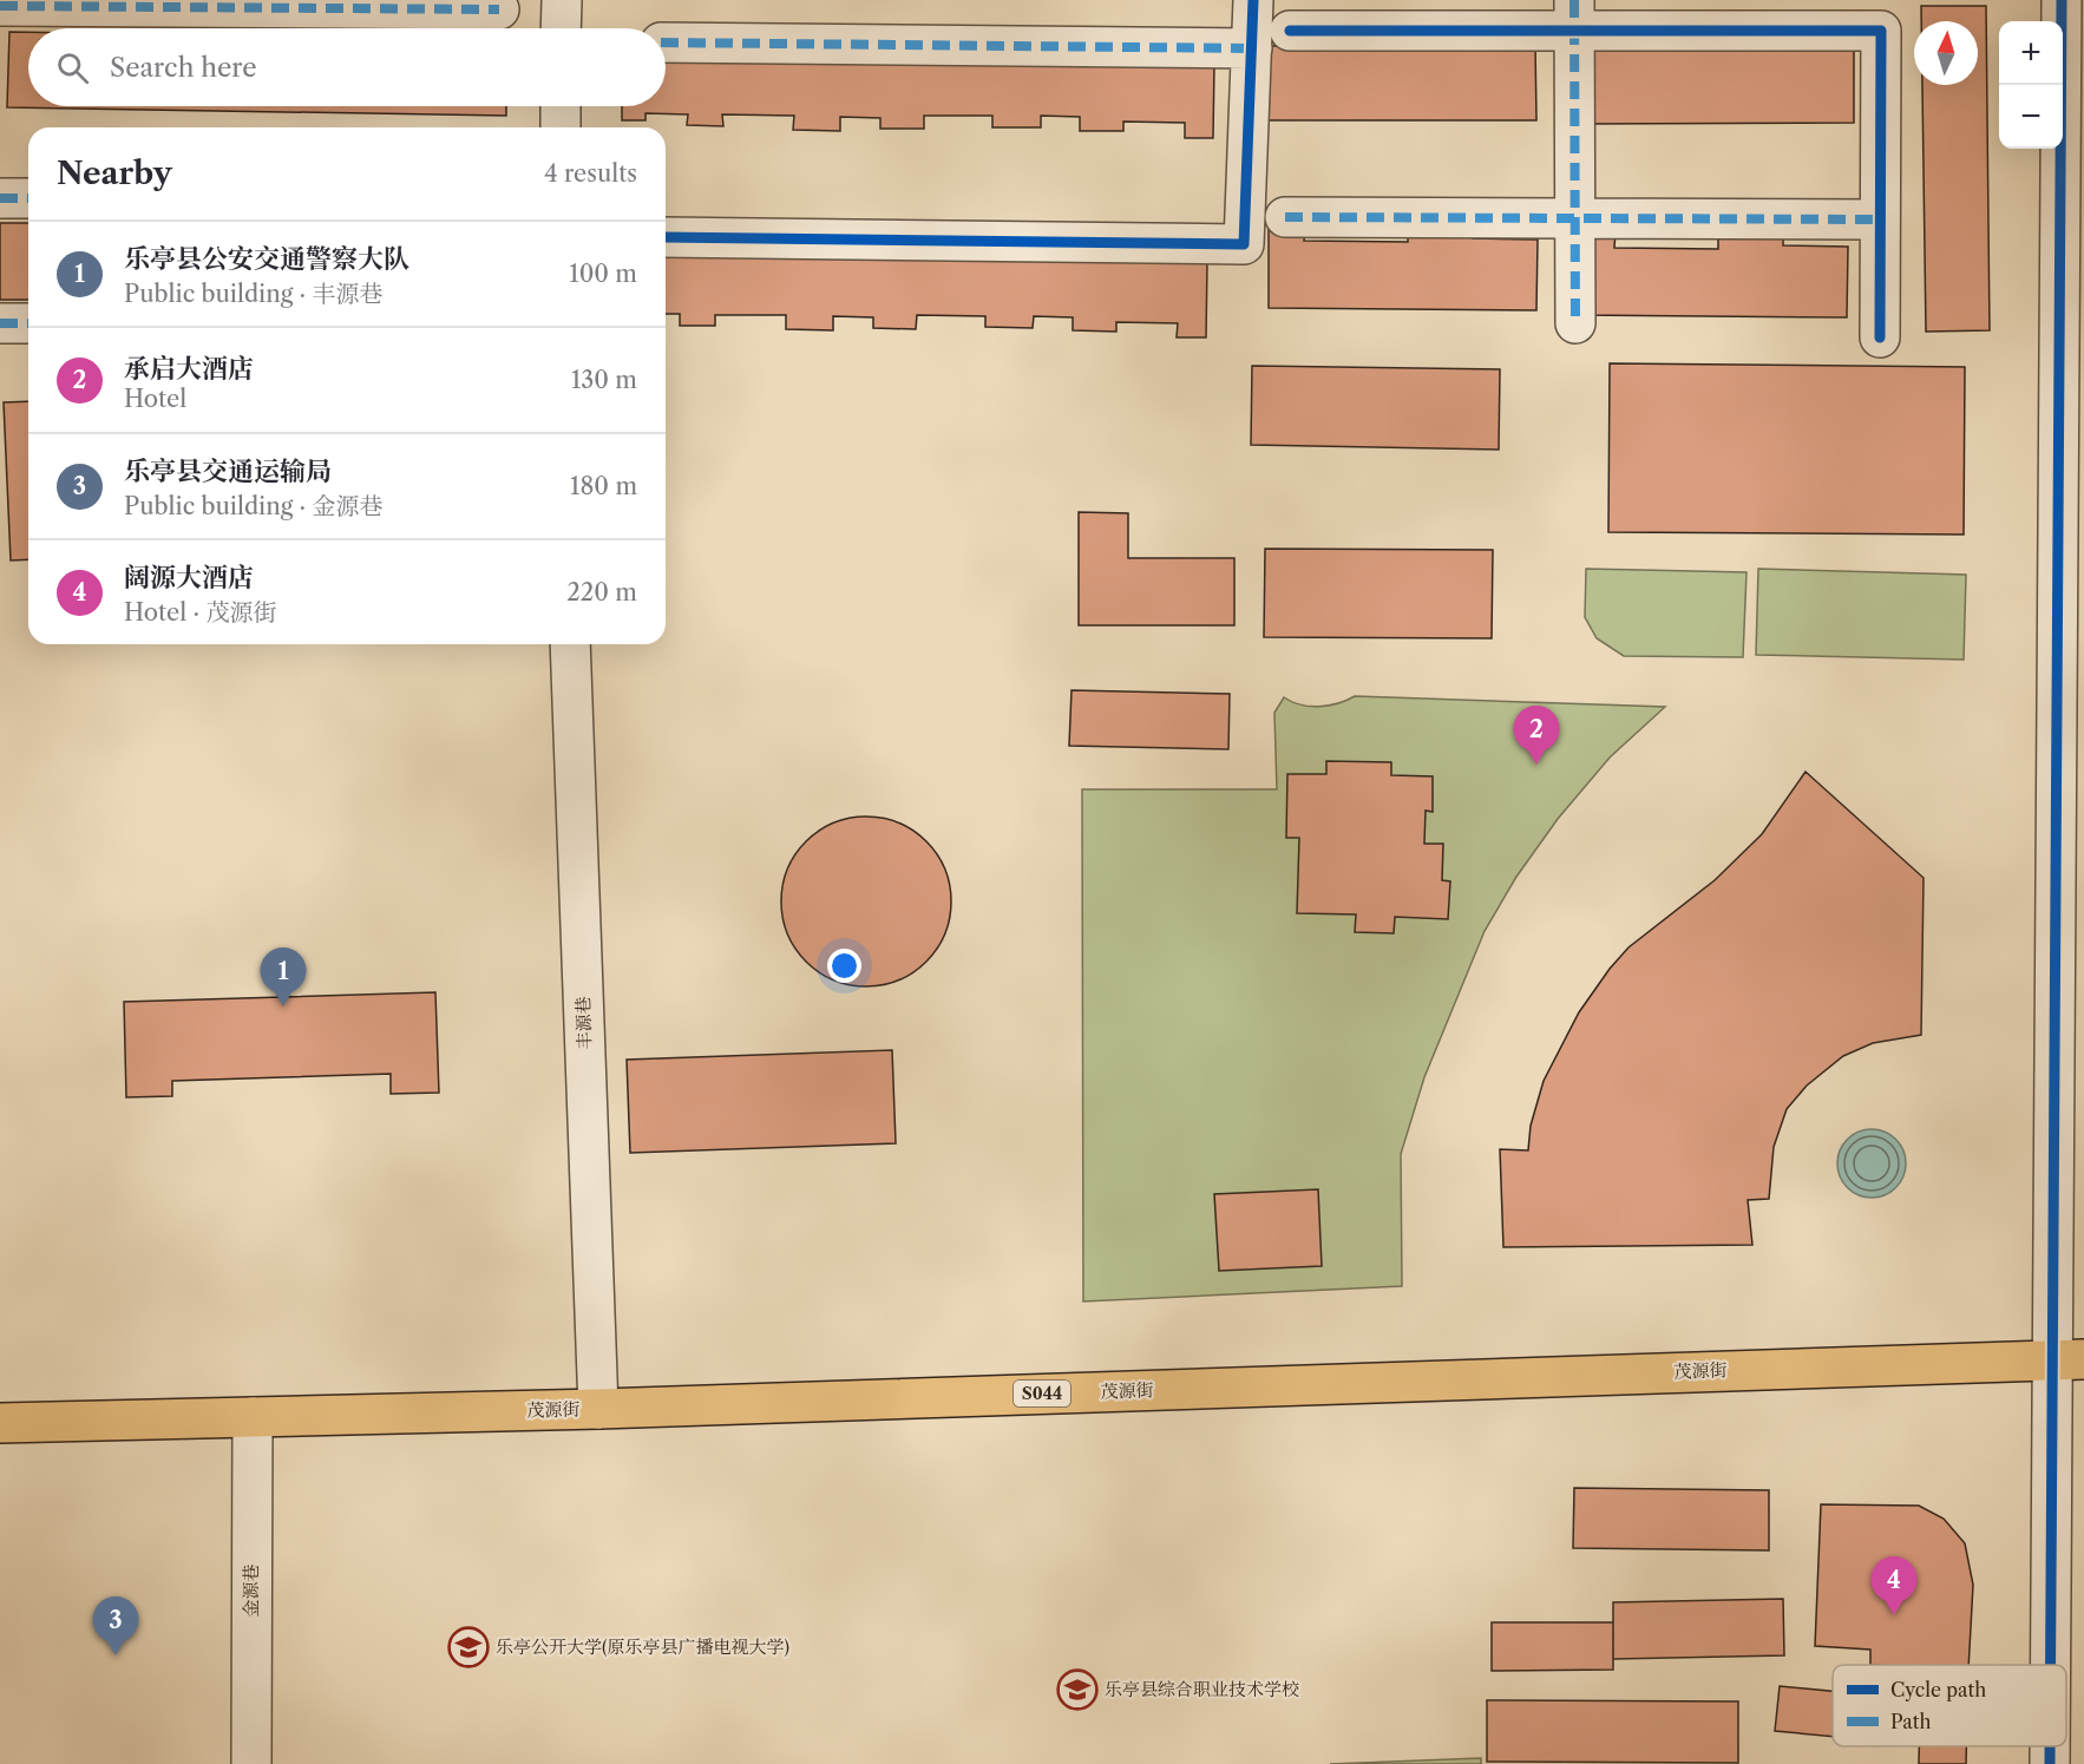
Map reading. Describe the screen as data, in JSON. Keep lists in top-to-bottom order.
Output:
{
  "streets": {
    "main road": ["茂源街", "S044"],
    "street": ["丰源巷", "金源巷"]
  },
  "crossings": [
    ["丰源巷", "茂源街"],
    ["茂源街", "金源巷"]
  ],
  "places": {
    "school or university": ["乐亭公开大学(原乐亭县广播电视大学)", "乐亭县综合职业技术学校"]
  },
  "legend": ["Cycle path", "Path"],
  "north": "top",
  "page": {
    "map_buttons": ["+", "−"],
    "search": "Search here",
    "heading": ["Nearby", "4 results"],
    "list": [
      {
        "mark": "1",
        "name": "乐亭县公安交通警察大队",
        "note": "Public building · 丰源巷",
        "value": "100 m"
      },
      {
        "mark": "2",
        "name": "承启大酒店",
        "note": "Hotel",
        "value": "130 m"
      },
      {
        "mark": "3",
        "name": "乐亭县交通运输局",
        "note": "Public building · 金源巷",
        "value": "180 m"
      },
      {
        "mark": "4",
        "name": "阔源大酒店",
        "note": "Hotel · 茂源街",
        "value": "220 m"
      }
    ],
    "pins": [
      "2",
      "1",
      "4",
      "3"
    ]
  }
}
